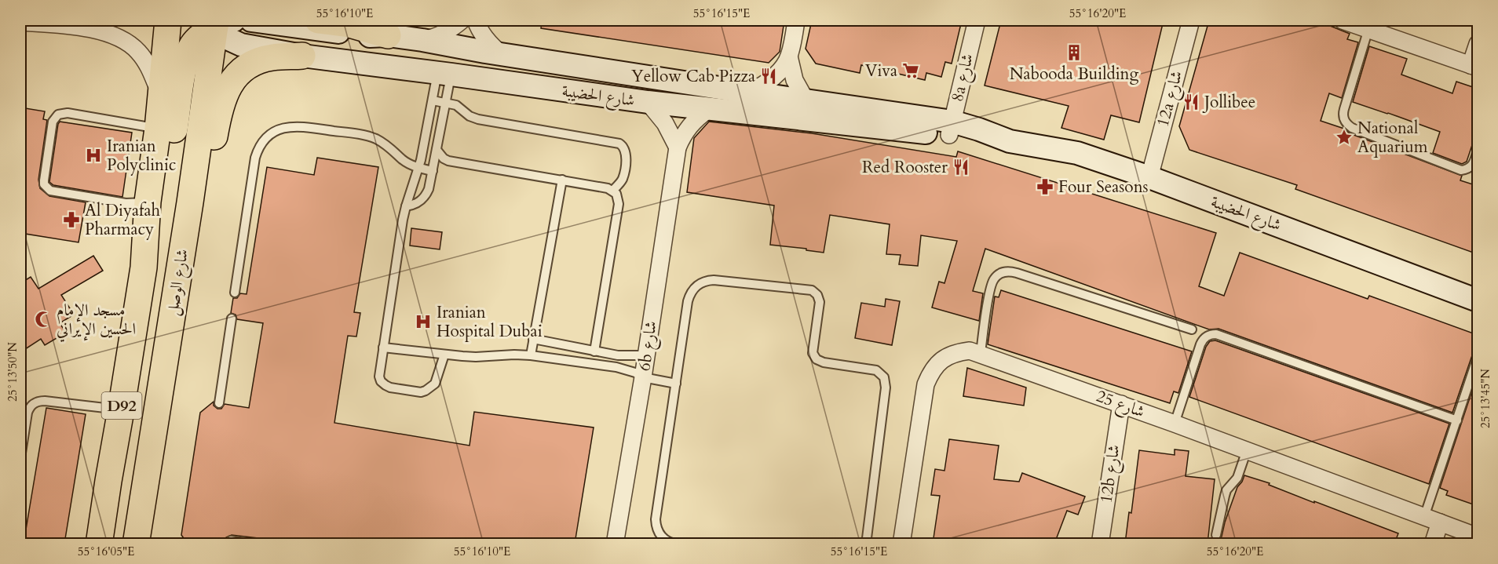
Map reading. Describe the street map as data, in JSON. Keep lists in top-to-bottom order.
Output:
{
  "streets": {
    "main road": ["شارع الوصل", "D92"],
    "street": [
      "8a شارع",
      "شارع الحضيبة",
      "12a شارع",
      "6b شارع",
      "شارع 25",
      "12b شارع"
    ]
  },
  "crossings": [
    ["8a شارع", "شارع الحضيبة"],
    ["شارع الحضيبة", "12a شارع"],
    ["شارع الحضيبة", "شارع الوصل"],
    ["شارع الحضيبة", "6b شارع"],
    ["شارع 25", "12b شارع"]
  ],
  "places": {
    "building": ["Nabooda Building"],
    "supermarket": ["Viva"],
    "restaurant": ["Yellow Cab Pizza", "Jollibee", "Red Rooster"],
    "place": ["National Aquarium"],
    "hospital": ["Iranian Polyclinic", "Iranian Hospital Dubai"],
    "pharmacy": ["Four Seasons", "Al Diyafah Pharmacy"],
    "mosque": ["مسجد الإمام الحسين الإيراني"]
  },
  "coordinates": [
    "55°16'10\"E",
    "55°16'15\"E",
    "55°16'20\"E",
    "25°13'50\"N",
    "25°13'45\"N",
    "55°16'05\"E"
  ]
}
